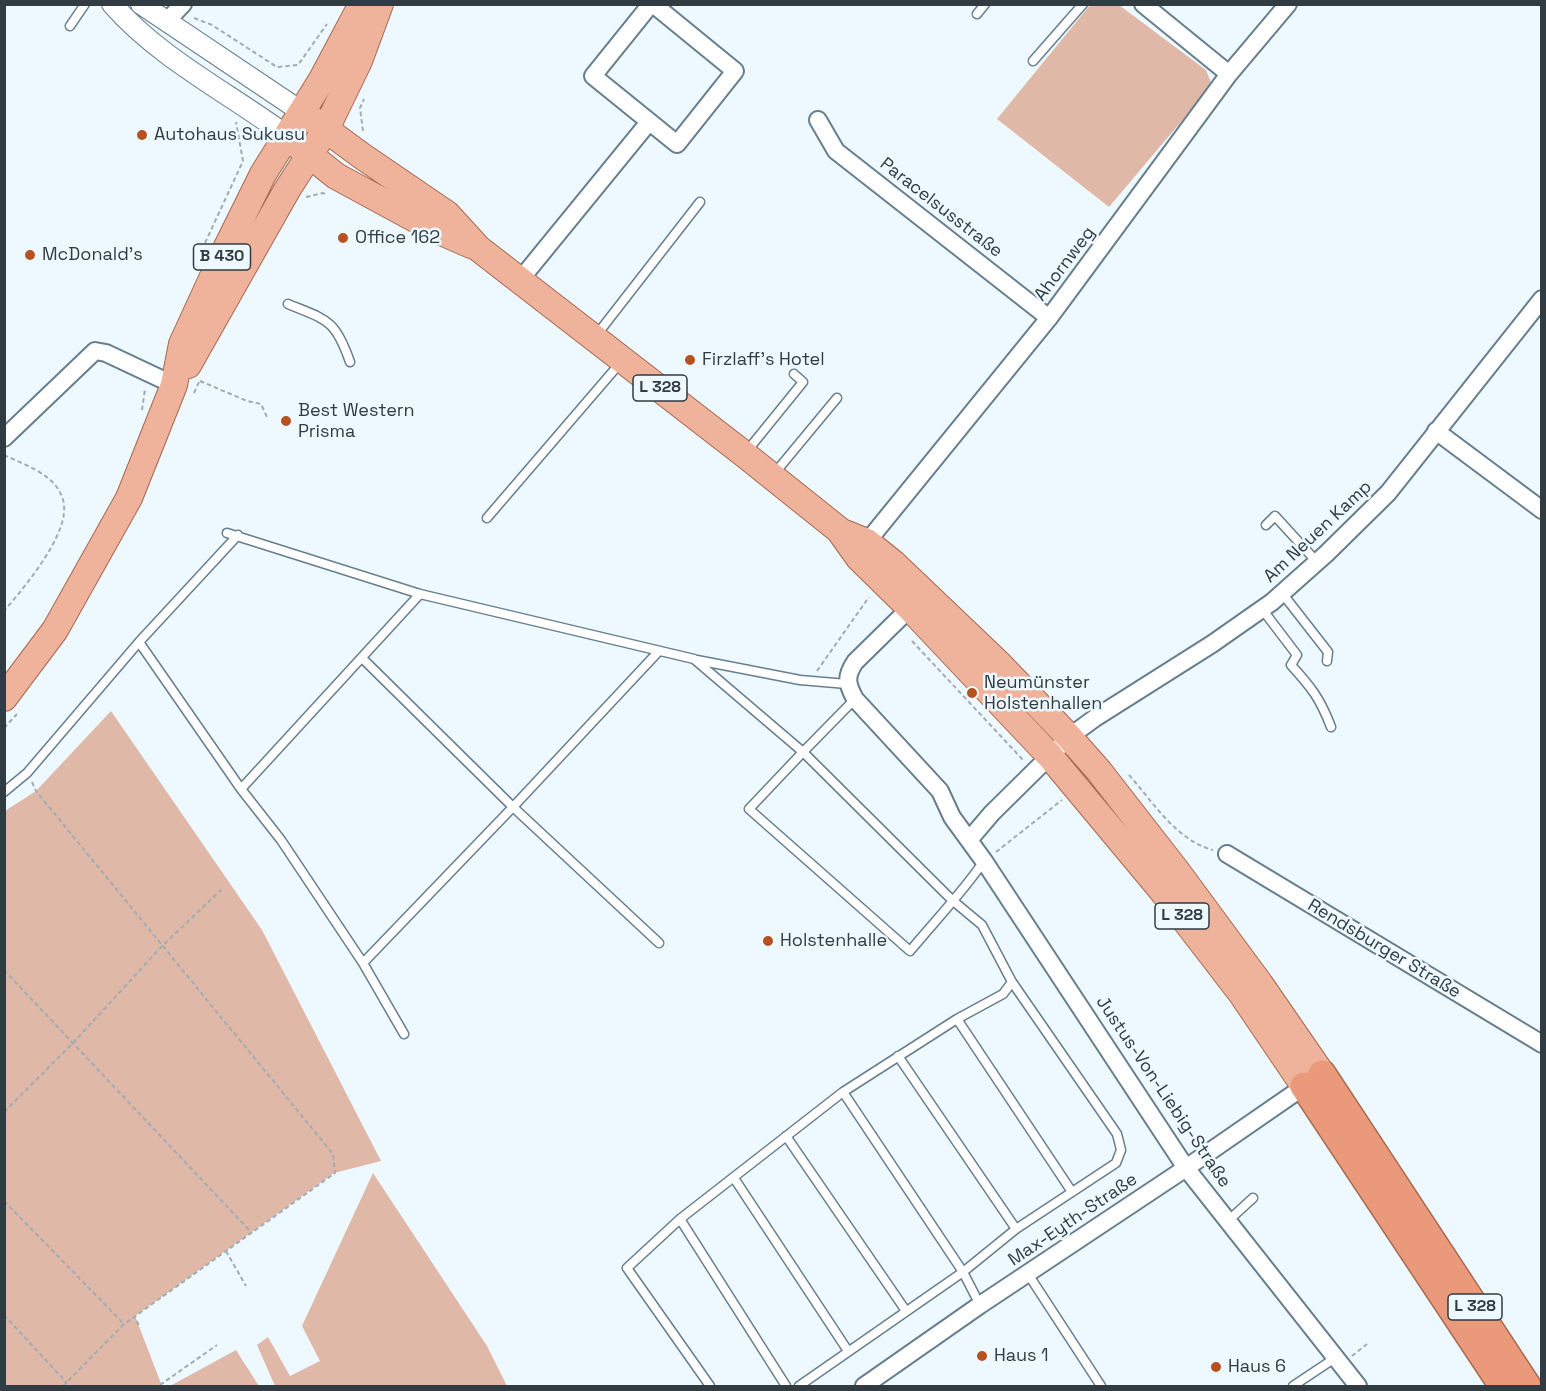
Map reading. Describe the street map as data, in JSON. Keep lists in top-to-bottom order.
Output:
{
  "streets": {
    "highway": ["L 328"],
    "main road": ["B 430"],
    "street": [
      "Paracelsusstraße",
      "Ahornweg",
      "Am Neuen Kamp",
      "Rendsburger Straße",
      "Justus-Von-Liebig-Straße",
      "Max-Eyth-Straße"
    ]
  },
  "crossings": [
    ["Paracelsusstraße", "Ahornweg"],
    ["B 430", "L 328"],
    ["Ahornweg", "L 328"],
    ["L 328", "Am Neuen Kamp"],
    ["L 328", "Max-Eyth-Straße"],
    ["Justus-Von-Liebig-Straße", "Max-Eyth-Straße"]
  ],
  "places": [
    "Autohaus Sukusu",
    "Office 162",
    "McDonald's",
    "Firzlaff's Hotel",
    "Best Western Prisma",
    "Neumünster Holstenhallen",
    "Holstenhalle",
    "Haus 1",
    "Haus 6"
  ]
}
